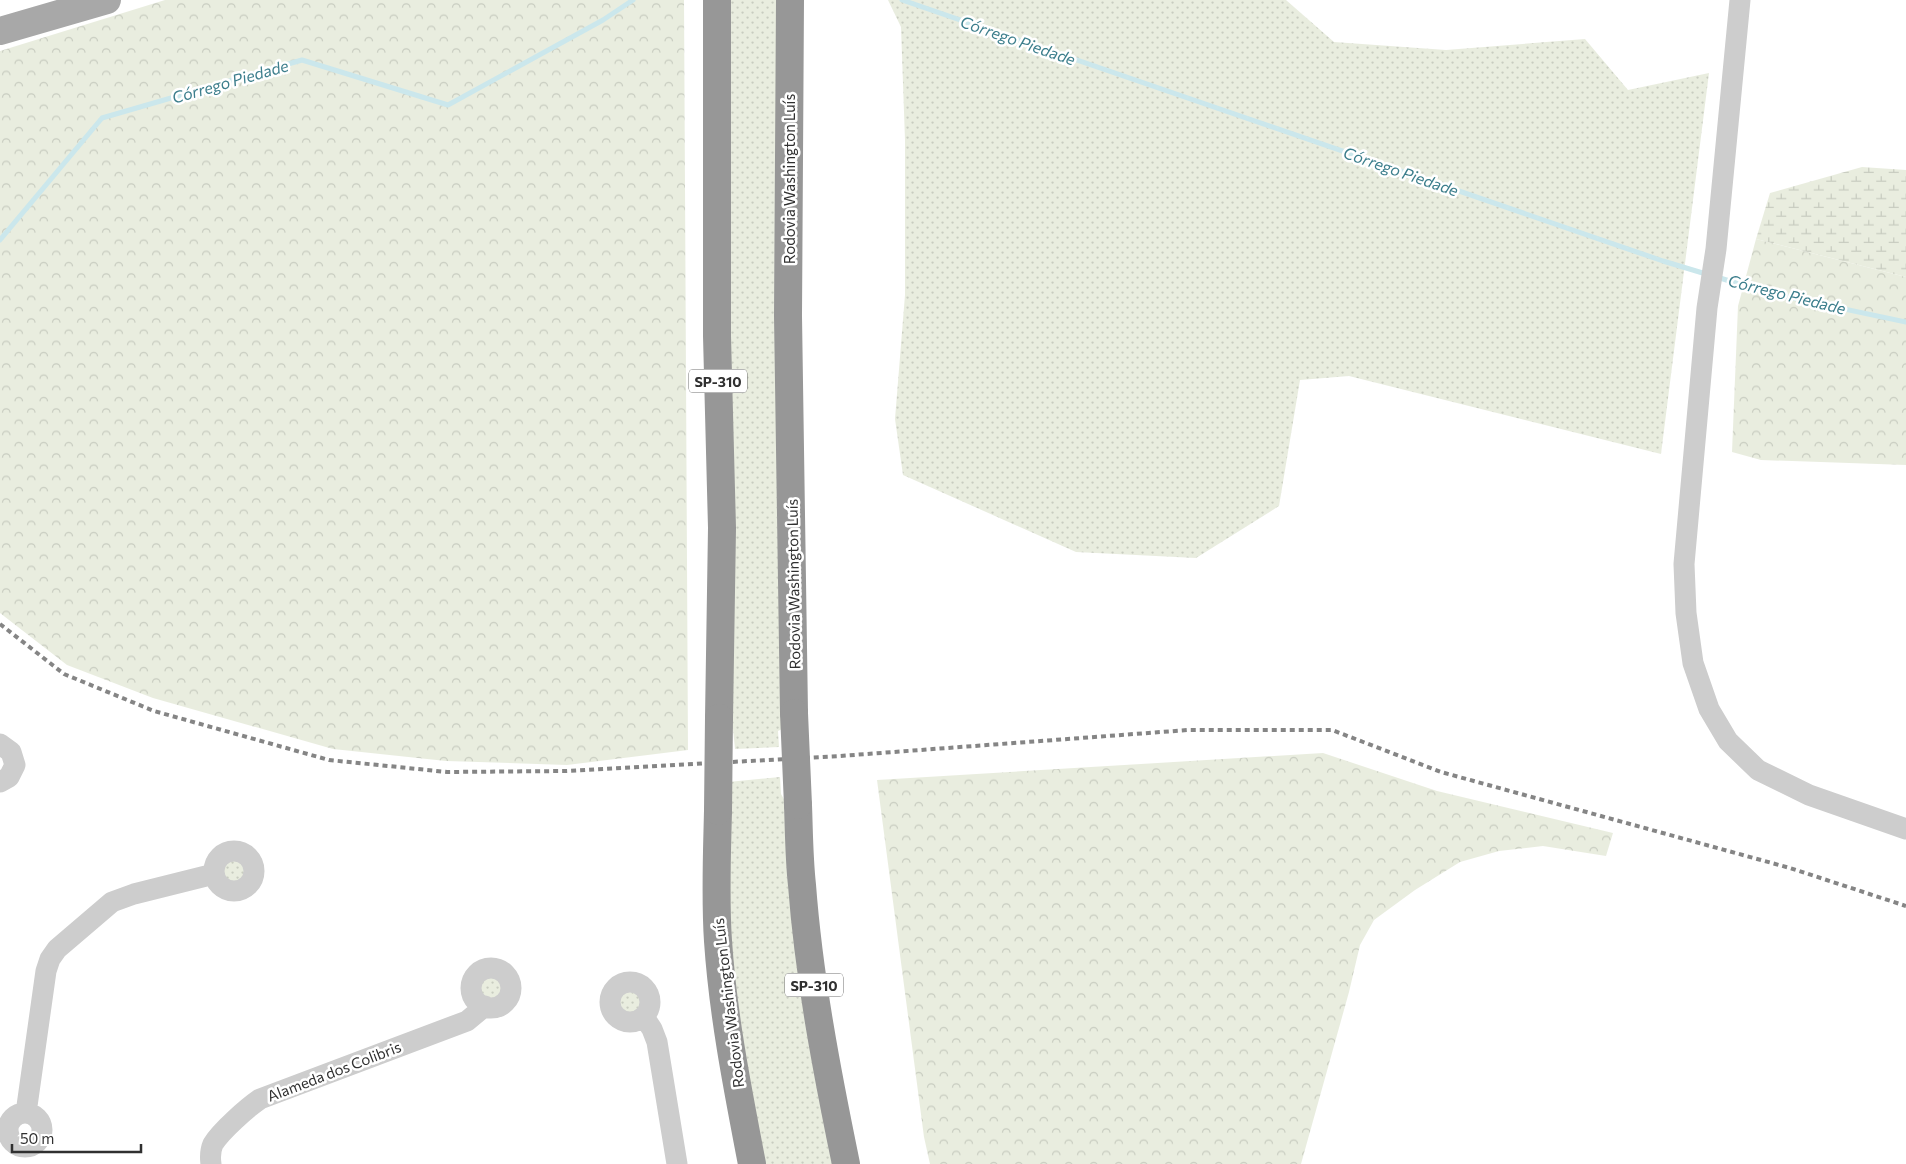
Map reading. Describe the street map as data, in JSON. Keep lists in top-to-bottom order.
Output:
{
  "streets": {
    "highway": ["Rodovia Washington Luís", "SP-310"],
    "street": ["Alameda dos Colibris"]
  },
  "water": ["Córrego Piedade"],
  "scale_bar": "50 m"
}
